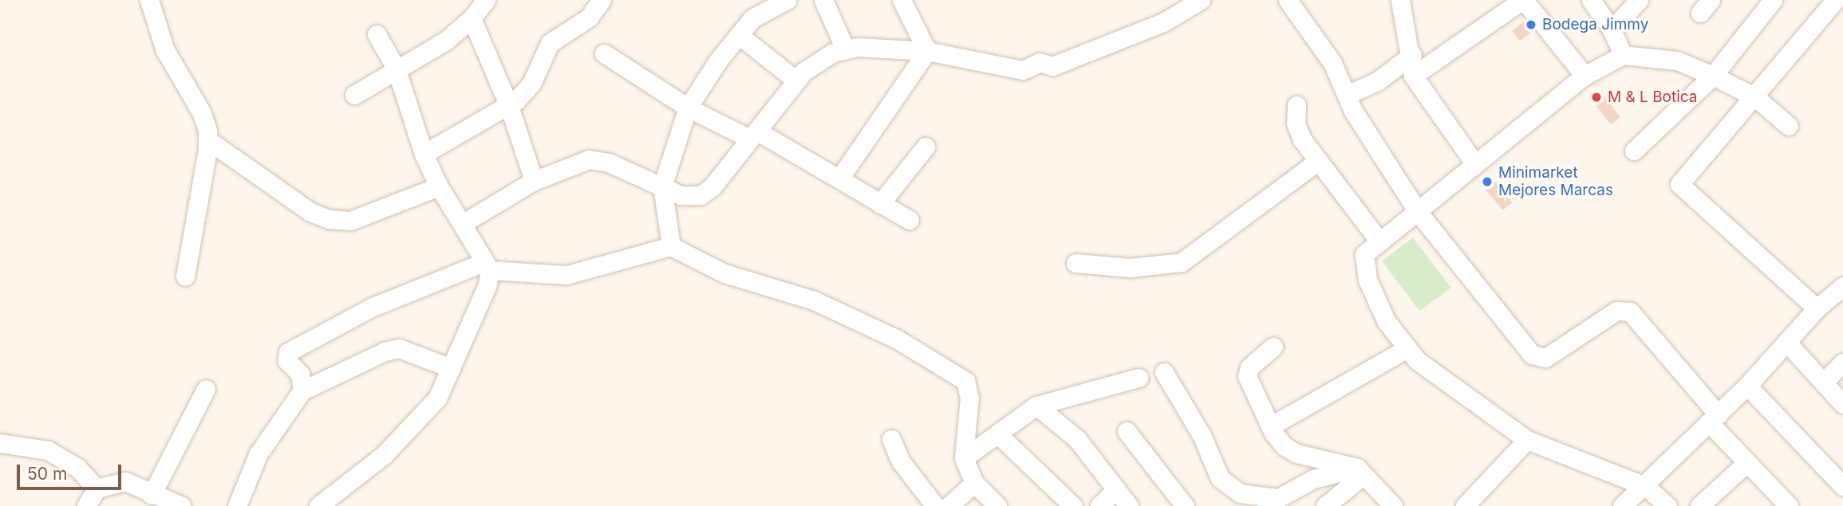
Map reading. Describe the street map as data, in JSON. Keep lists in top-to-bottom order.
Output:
{
  "places": ["Bodega Jimmy", "M & L Botica", "Minimarket Mejores Marcas"],
  "scale_bar": "50 m"
}
